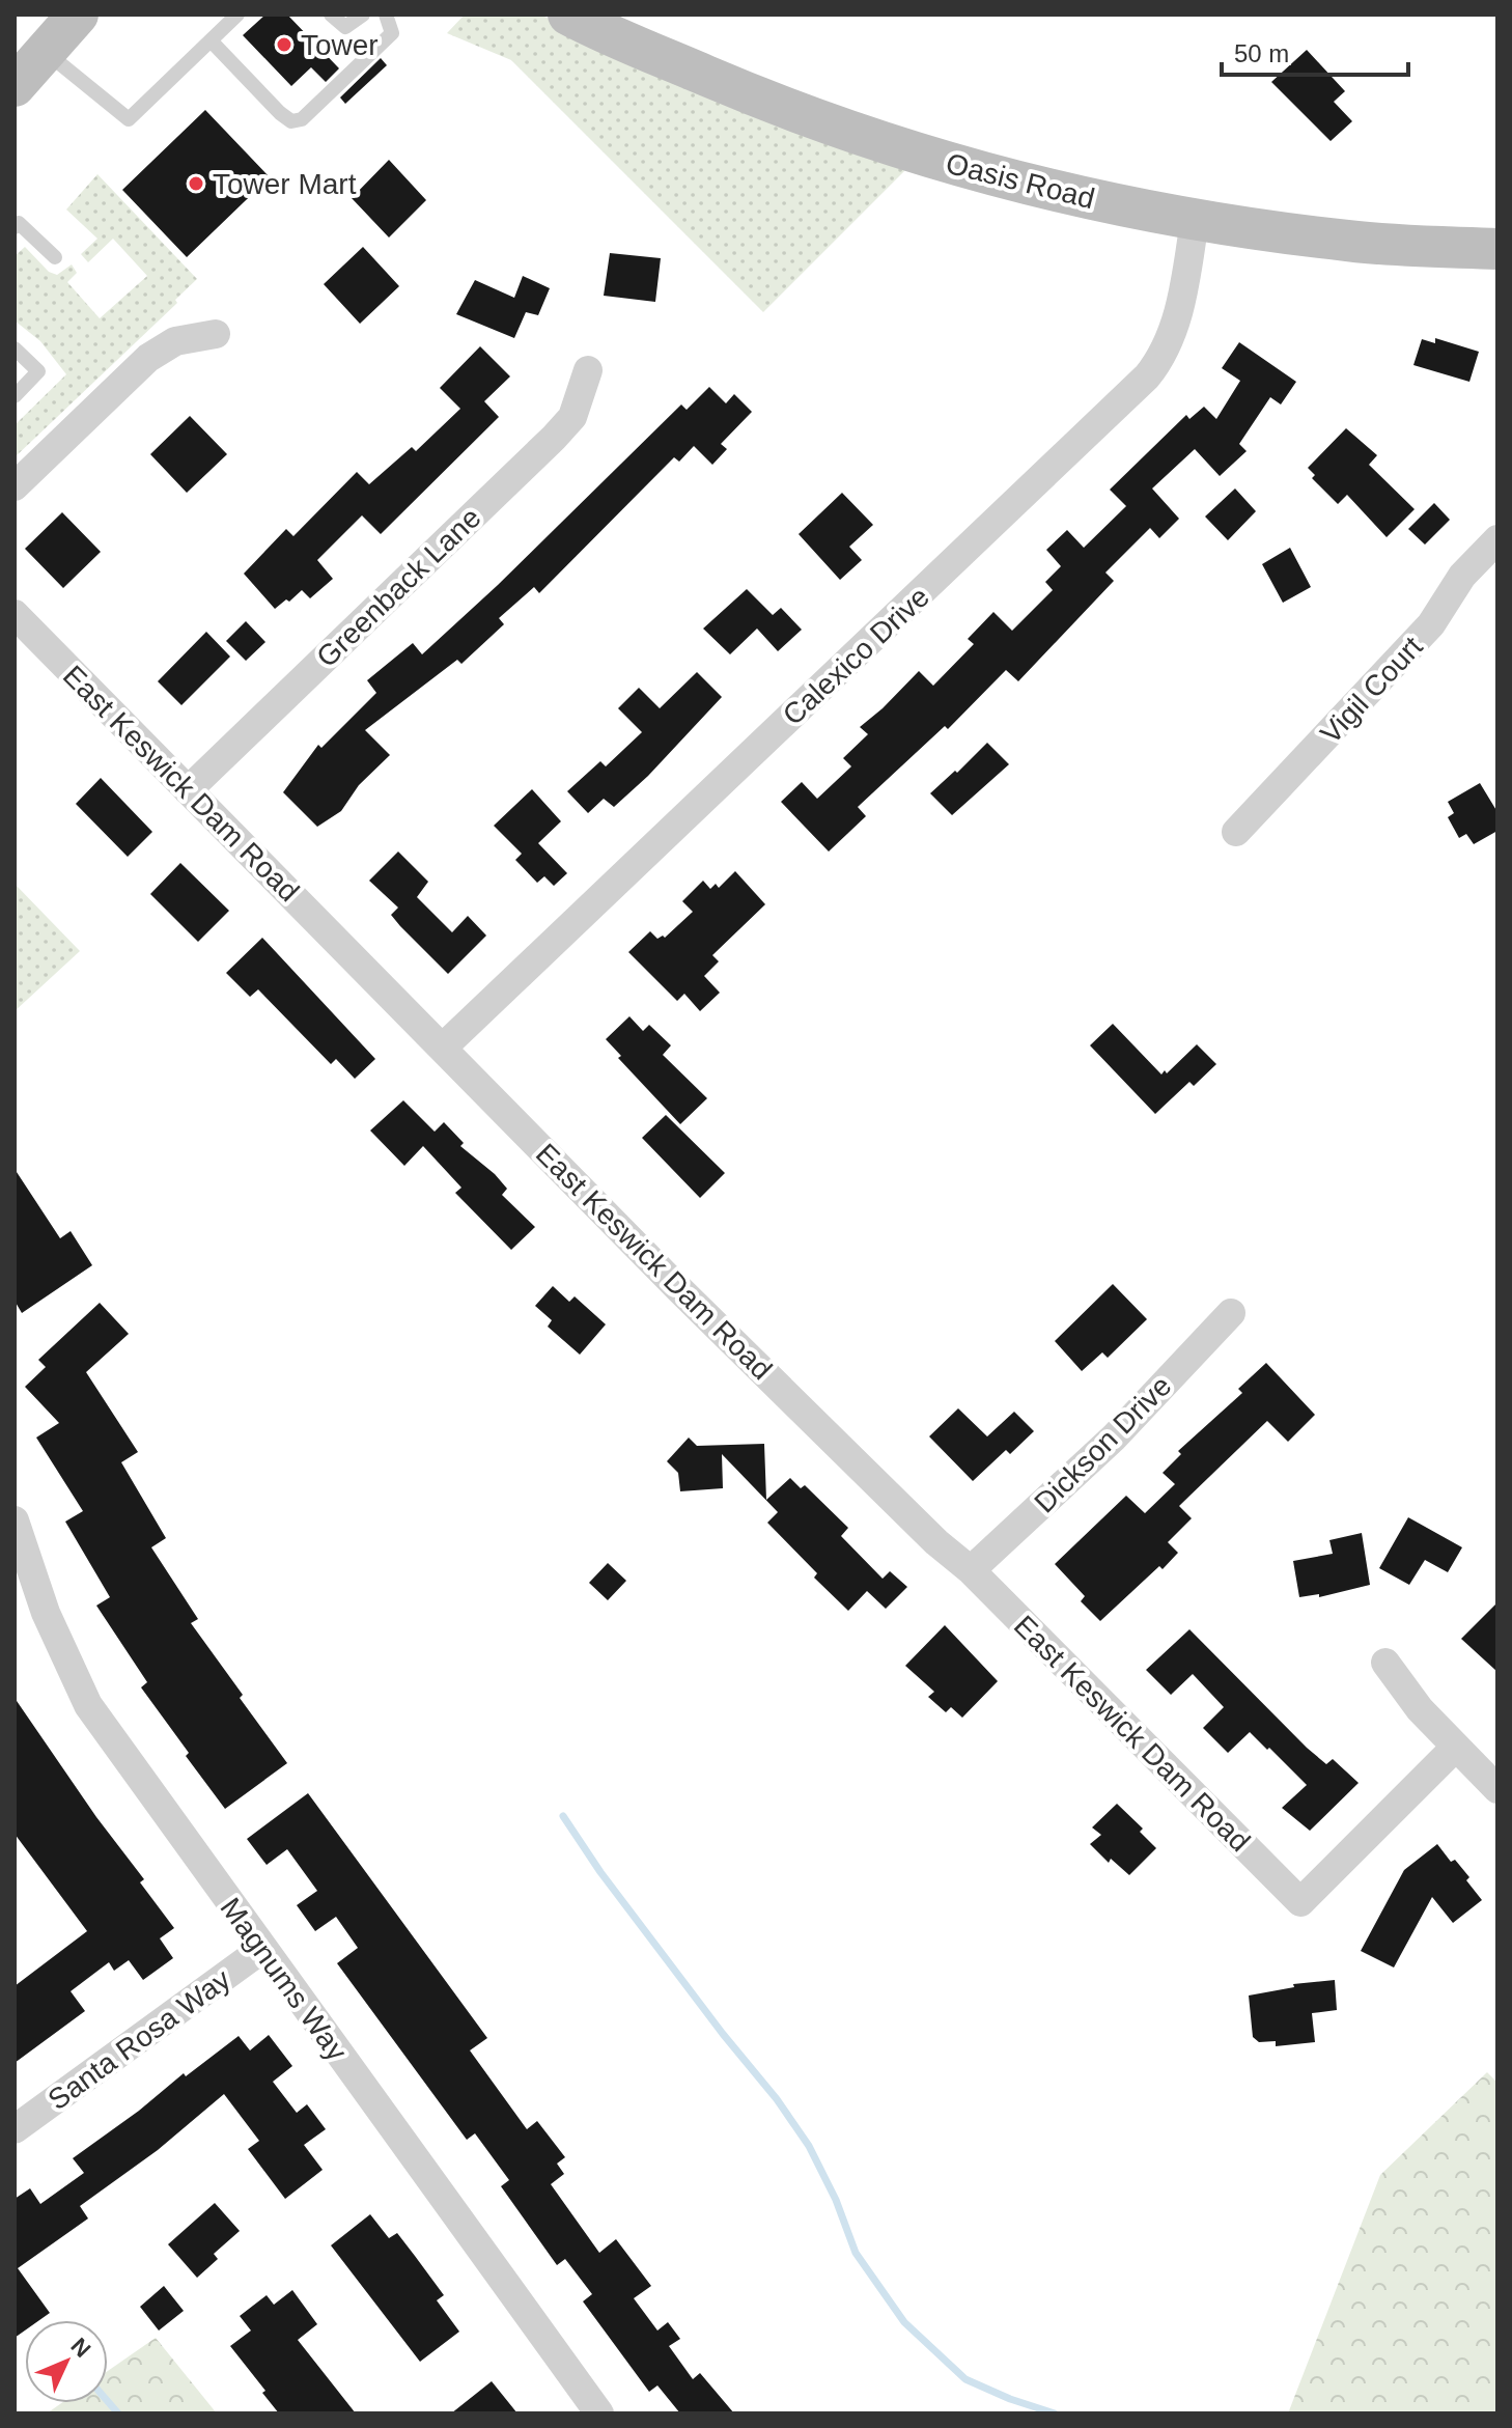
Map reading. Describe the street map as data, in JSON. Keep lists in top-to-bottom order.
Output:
{
  "streets": {
    "main road": ["Oasis Road"],
    "street": [
      "Greenback Lane",
      "Calexico Drive",
      "Vigil Court",
      "East Keswick Dam Road",
      "Dickson Drive",
      "Magnums Way",
      "Santa Rosa Way"
    ]
  },
  "crossings": [
    ["Oasis Road", "Calexico Drive"],
    ["Greenback Lane", "East Keswick Dam Road"],
    ["Calexico Drive", "East Keswick Dam Road"],
    ["East Keswick Dam Road", "Dickson Drive"],
    ["Magnums Way", "Santa Rosa Way"]
  ],
  "places": ["Tower", "Tower Mart"],
  "scale_bar": "50 m",
  "north": "top right"
}
